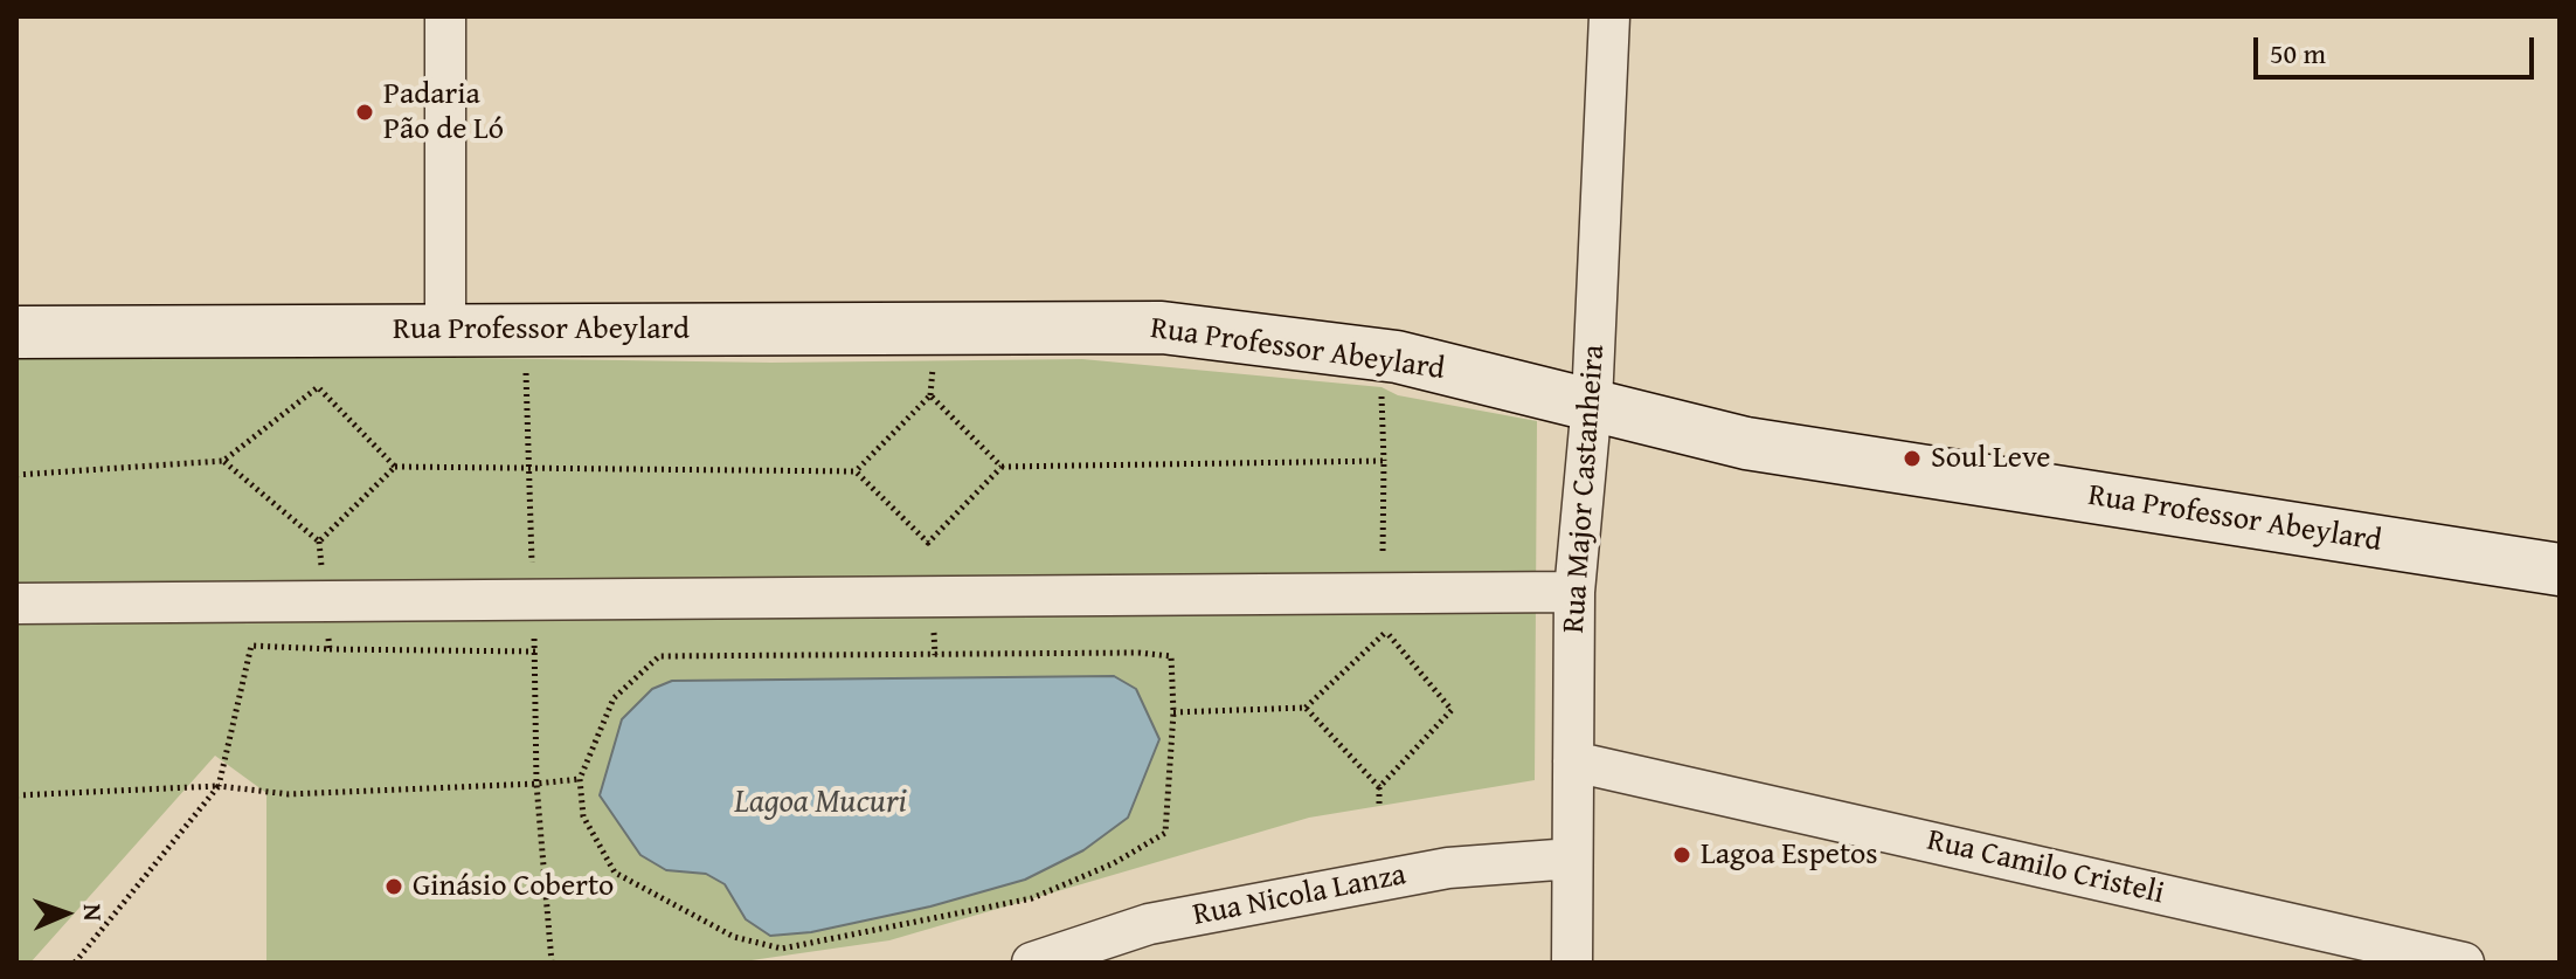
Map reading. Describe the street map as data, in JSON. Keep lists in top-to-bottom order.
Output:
{
  "streets": {
    "main road": ["Rua Professor Abeylard"],
    "street": ["Rua Major Castanheira", "Rua Camilo Cristeli", "Rua Nicola Lanza"]
  },
  "crossings": [
    ["Rua Professor Abeylard", "Rua Major Castanheira"],
    ["Rua Major Castanheira", "Rua Camilo Cristeli"],
    ["Rua Major Castanheira", "Rua Nicola Lanza"]
  ],
  "water": ["Lagoa Mucuri"],
  "places": [
    "Padaria Pão de Ló",
    "Soul Leve",
    "Lagoa Espetos",
    "Ginásio Coberto"
  ],
  "scale_bar": "50 m",
  "north": "right"
}
